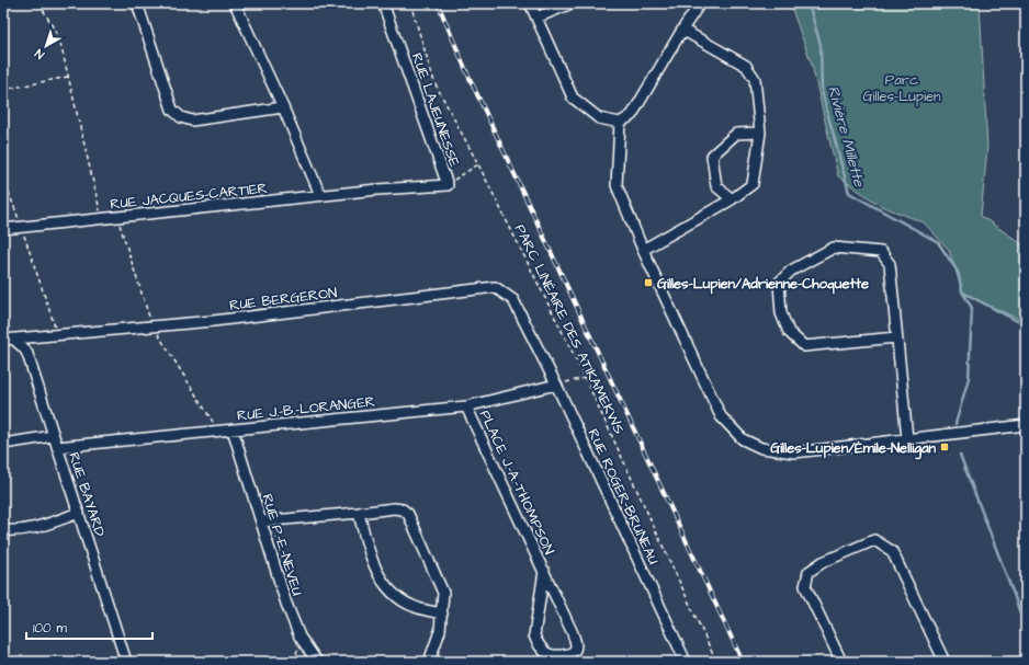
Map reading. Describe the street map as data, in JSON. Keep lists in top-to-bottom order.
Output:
{
  "streets": {
    "street": [
      "RUE LAJEUNESSE",
      "RUE JACQUES-CARTIER",
      "RUE BERGERON",
      "RUE J.-B.-LORANGER",
      "PLACE J.-A.-THOMPSON",
      "RUE BAYARD",
      "RUE ROGER-BRUNEAU",
      "RUE P.-E.-NEVEU"
    ],
    "path": ["PARC LINÉAIRE DES ATIKAMEKWS"]
  },
  "crossings": [
    ["RUE LAJEUNESSE", "RUE JACQUES-CARTIER"],
    ["RUE BERGERON", "RUE BAYARD"],
    ["RUE BERGERON", "RUE ROGER-BRUNEAU"],
    ["RUE J.-B.-LORANGER", "PLACE J.-A.-THOMPSON"],
    ["RUE J.-B.-LORANGER", "RUE BAYARD"],
    ["RUE J.-B.-LORANGER", "RUE ROGER-BRUNEAU"],
    ["RUE J.-B.-LORANGER", "RUE P.-E.-NEVEU"]
  ],
  "water": ["Rivière Millette"],
  "parks": ["Parc Gilles-Lupien"],
  "places": {
    "transit": ["Gilles-Lupien/Adrienne-Choquette", "Gilles-Lupien/Émile-Nelligan"]
  },
  "scale_bar": "100 m",
  "north": "bottom left"
}
